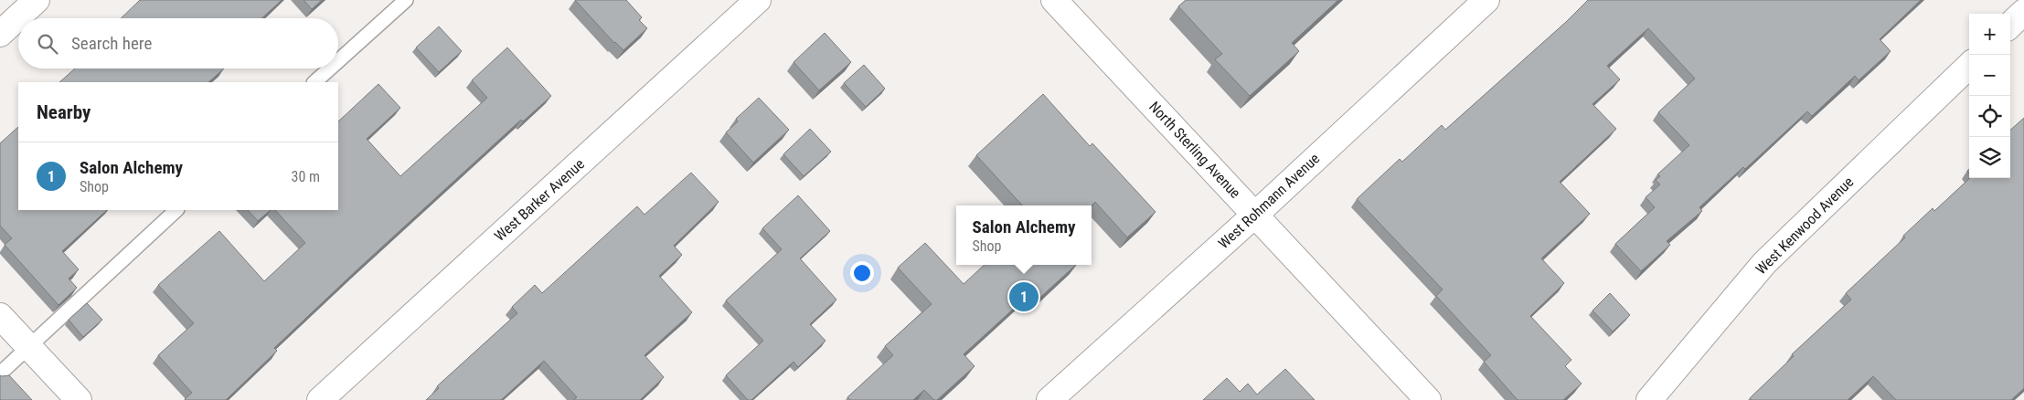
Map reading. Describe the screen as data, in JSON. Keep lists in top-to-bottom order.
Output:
{
  "streets": {
    "street": [
      "North Sterling Avenue",
      "West Barker Avenue",
      "West Rohmann Avenue",
      "West Kenwood Avenue"
    ]
  },
  "crossings": [
    ["North Sterling Avenue", "West Rohmann Avenue"]
  ],
  "page": {
    "map_buttons": ["+", "−"],
    "search": "Search here",
    "heading": "Nearby",
    "list": [
      {
        "mark": "1",
        "name": "Salon Alchemy",
        "note": "Shop",
        "value": "30 m"
      }
    ],
    "popup": ["Salon Alchemy", "Shop"],
    "pins": "1"
  }
}
